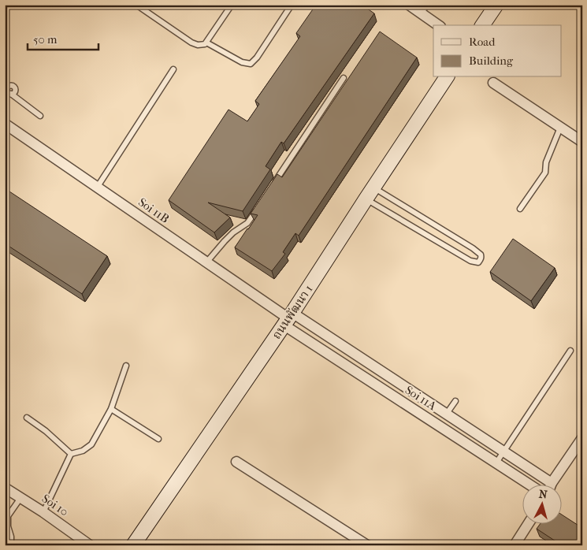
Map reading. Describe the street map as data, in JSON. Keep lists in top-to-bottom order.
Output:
{
  "streets": {
    "main road": ["ถนนพัฒนา 1"],
    "street": ["Soi 11B", "Soi 11A", "Soi 10"]
  },
  "crossings": [
    ["Soi 11B", "ถนนพัฒนา 1"],
    ["Soi 11B", "Soi 11A"],
    ["ถนนพัฒนา 1", "Soi 11A"]
  ],
  "legend": ["Road", "Building"],
  "scale_bar": "50 m",
  "north": "top"
}
